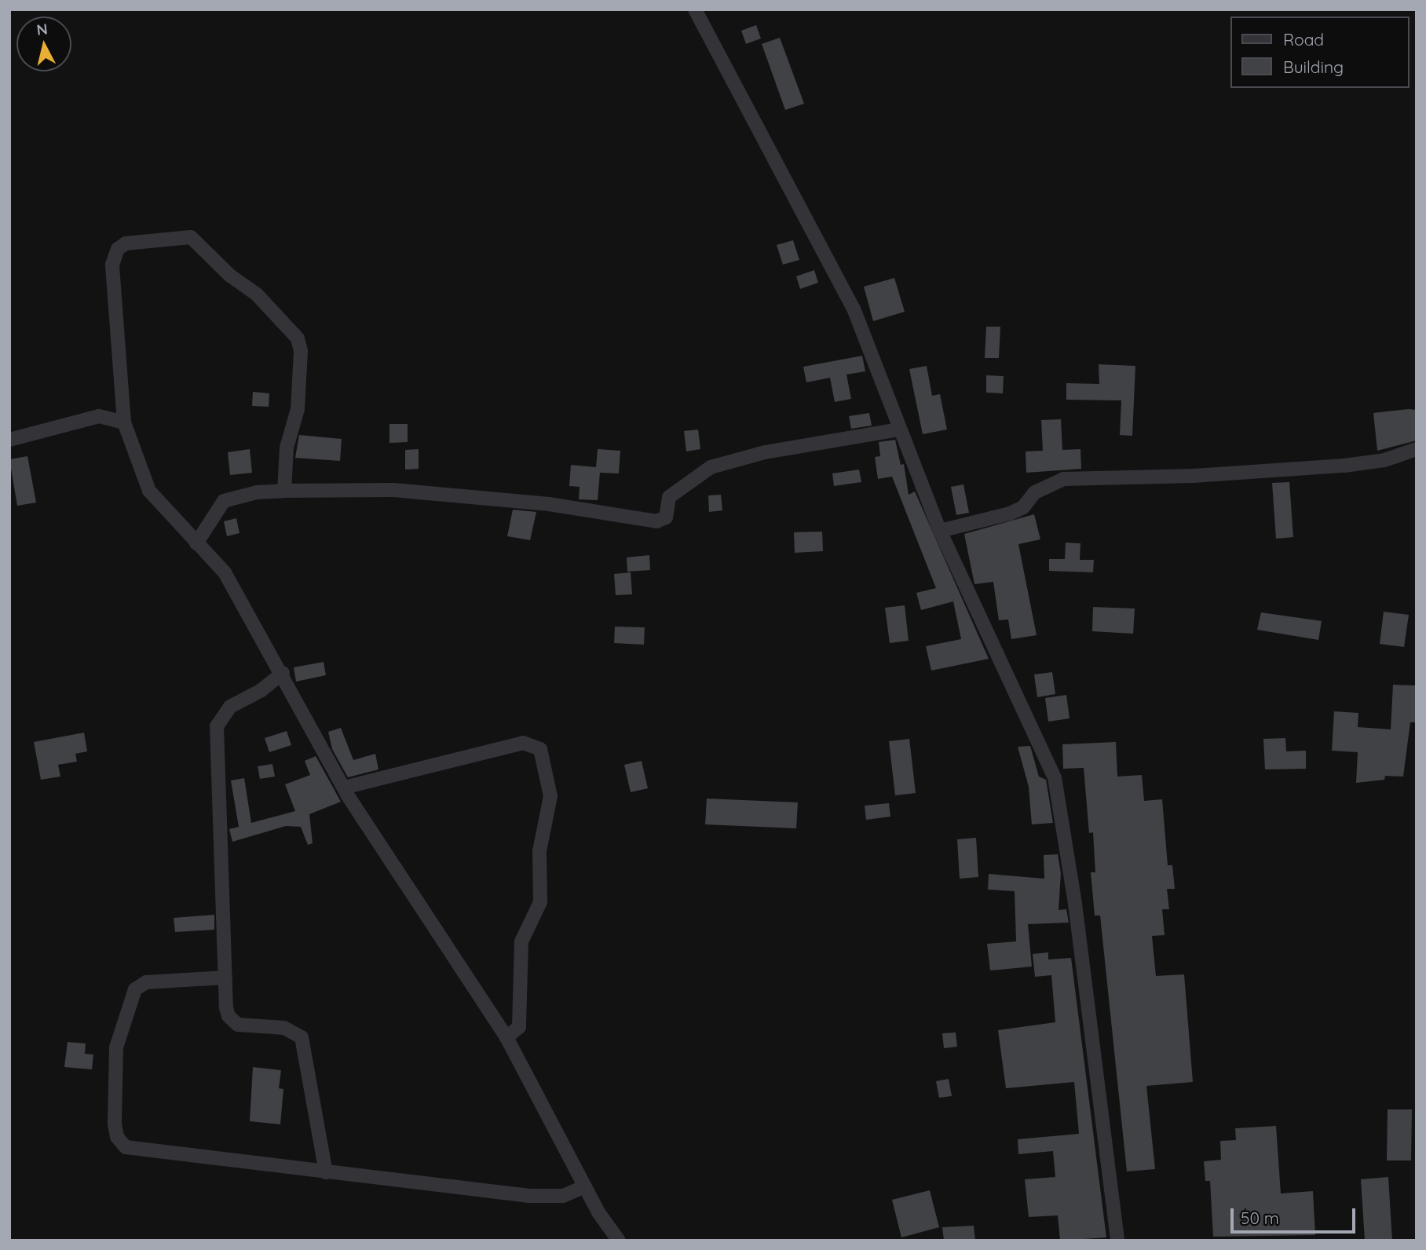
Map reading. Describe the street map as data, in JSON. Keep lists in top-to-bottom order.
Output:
{
  "legend": ["Road", "Building"],
  "scale_bar": "50 m",
  "north": "top"
}
